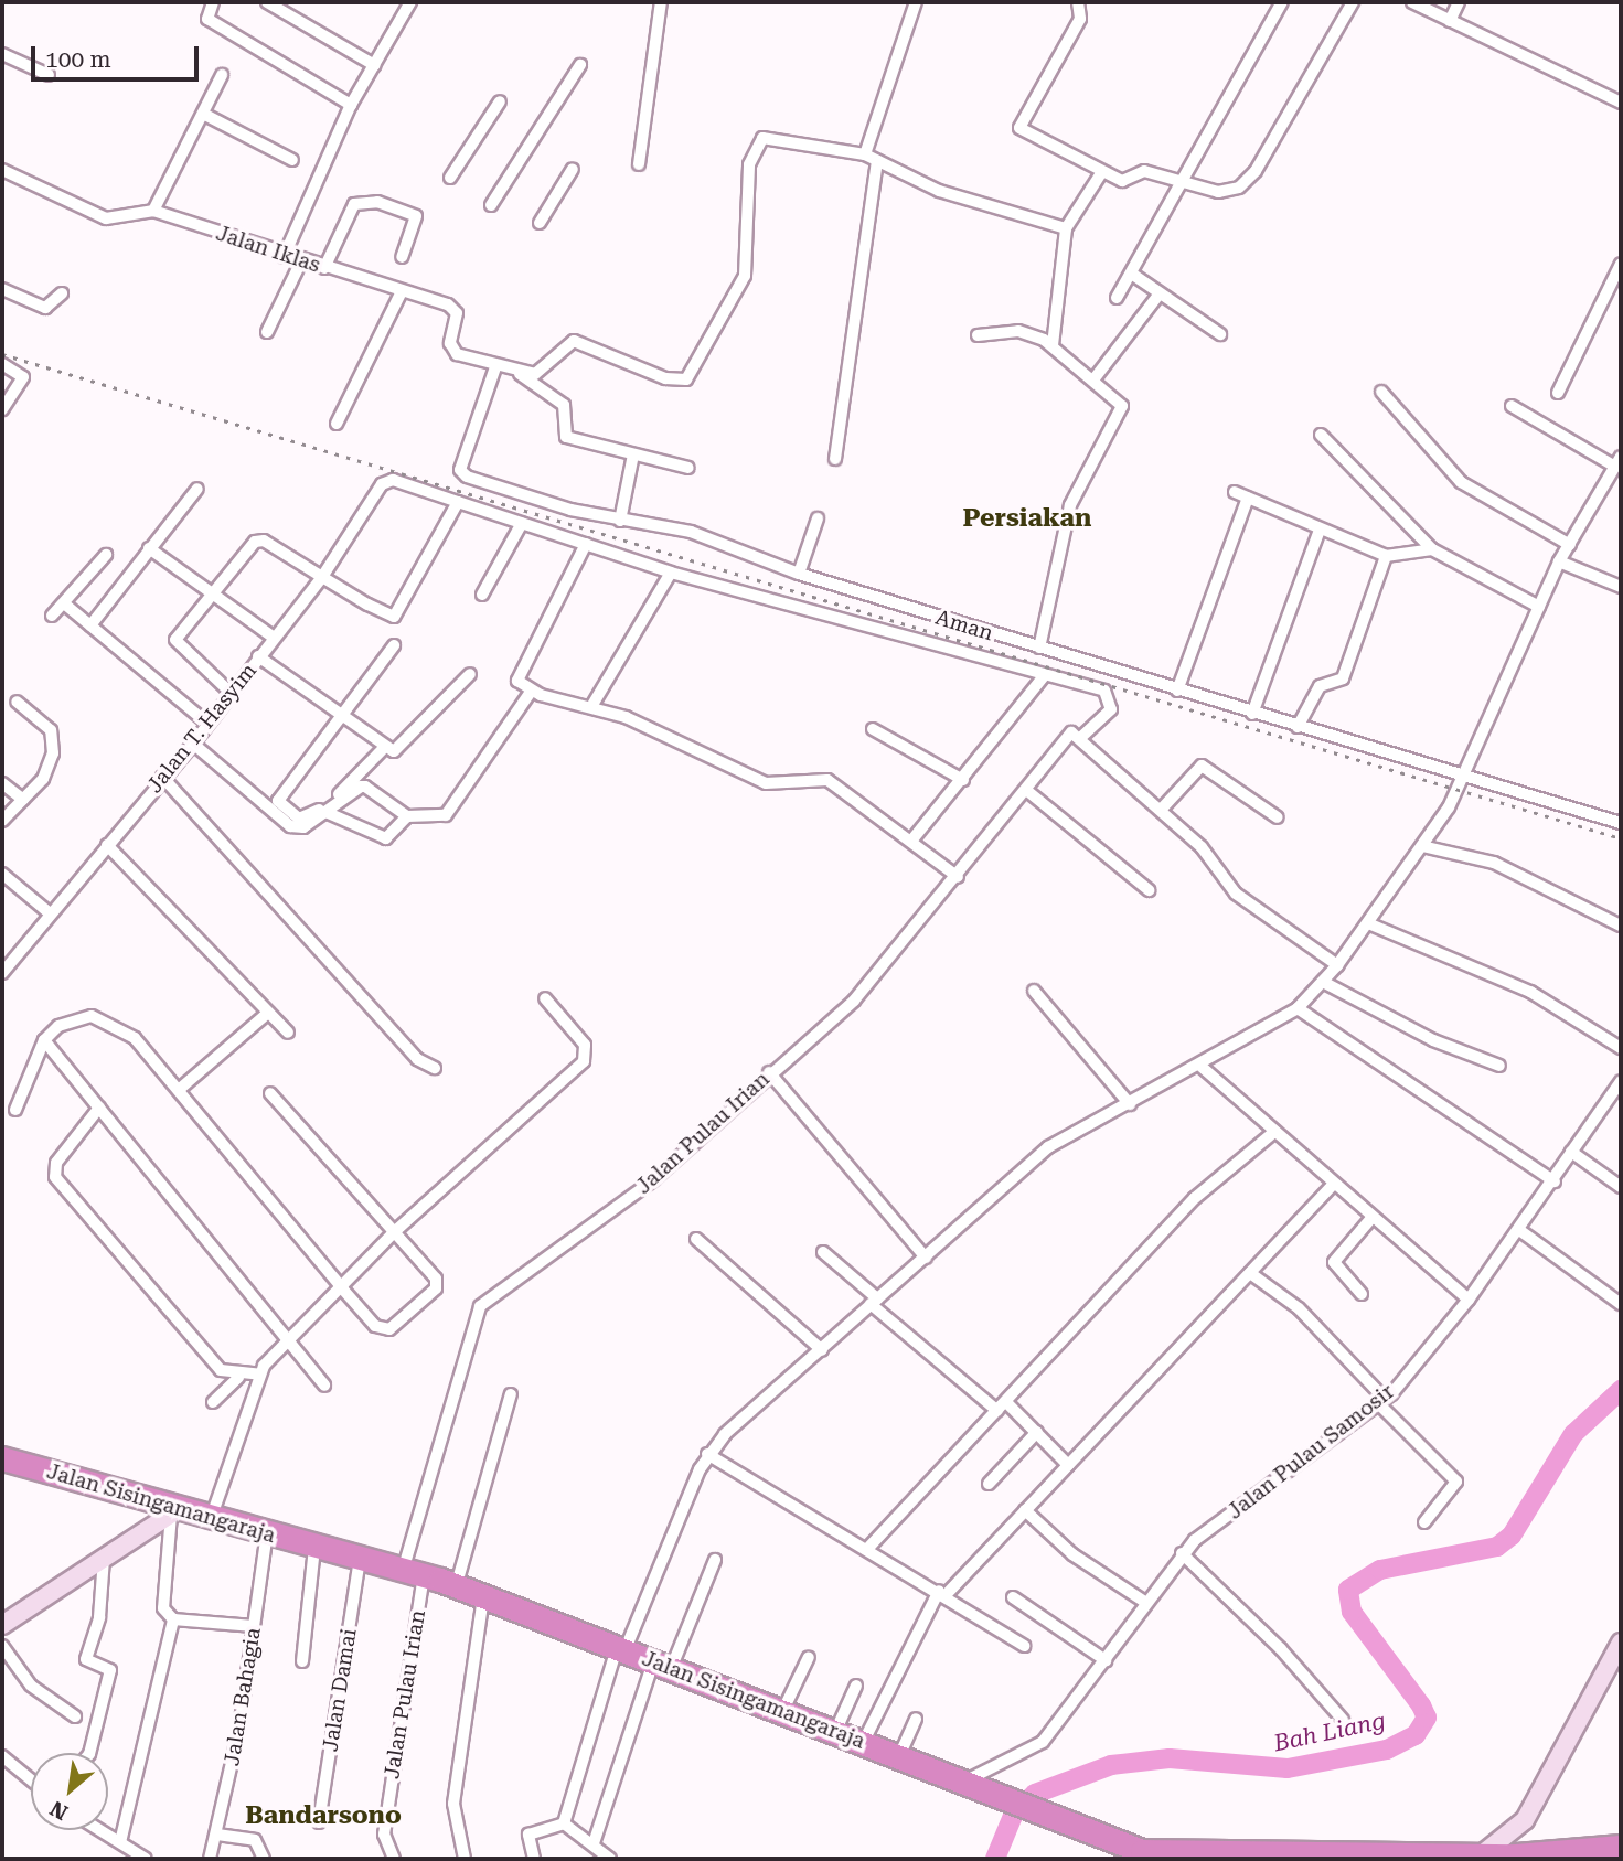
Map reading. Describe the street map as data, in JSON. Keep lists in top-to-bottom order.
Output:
{
  "streets": {
    "highway": ["Jalan Sisingamangaraja"],
    "street": [
      "Jalan Iklas",
      "Aman",
      "Jalan T. Hasyim",
      "Jalan Pulau Irian",
      "Jalan Pulau Samosir",
      "Jalan Damai",
      "Jalan Bahagia"
    ]
  },
  "crossings": [
    ["Jalan Iklas", "Aman"],
    ["Jalan Pulau Irian", "Jalan Sisingamangaraja"],
    ["Jalan Pulau Samosir", "Jalan Sisingamangaraja"],
    ["Jalan Sisingamangaraja", "Jalan Damai"],
    ["Jalan Sisingamangaraja", "Jalan Bahagia"]
  ],
  "districts": ["Persiakan", "Bandarsono"],
  "water": ["Bah Liang"],
  "scale_bar": "100 m",
  "north": "bottom left"
}
